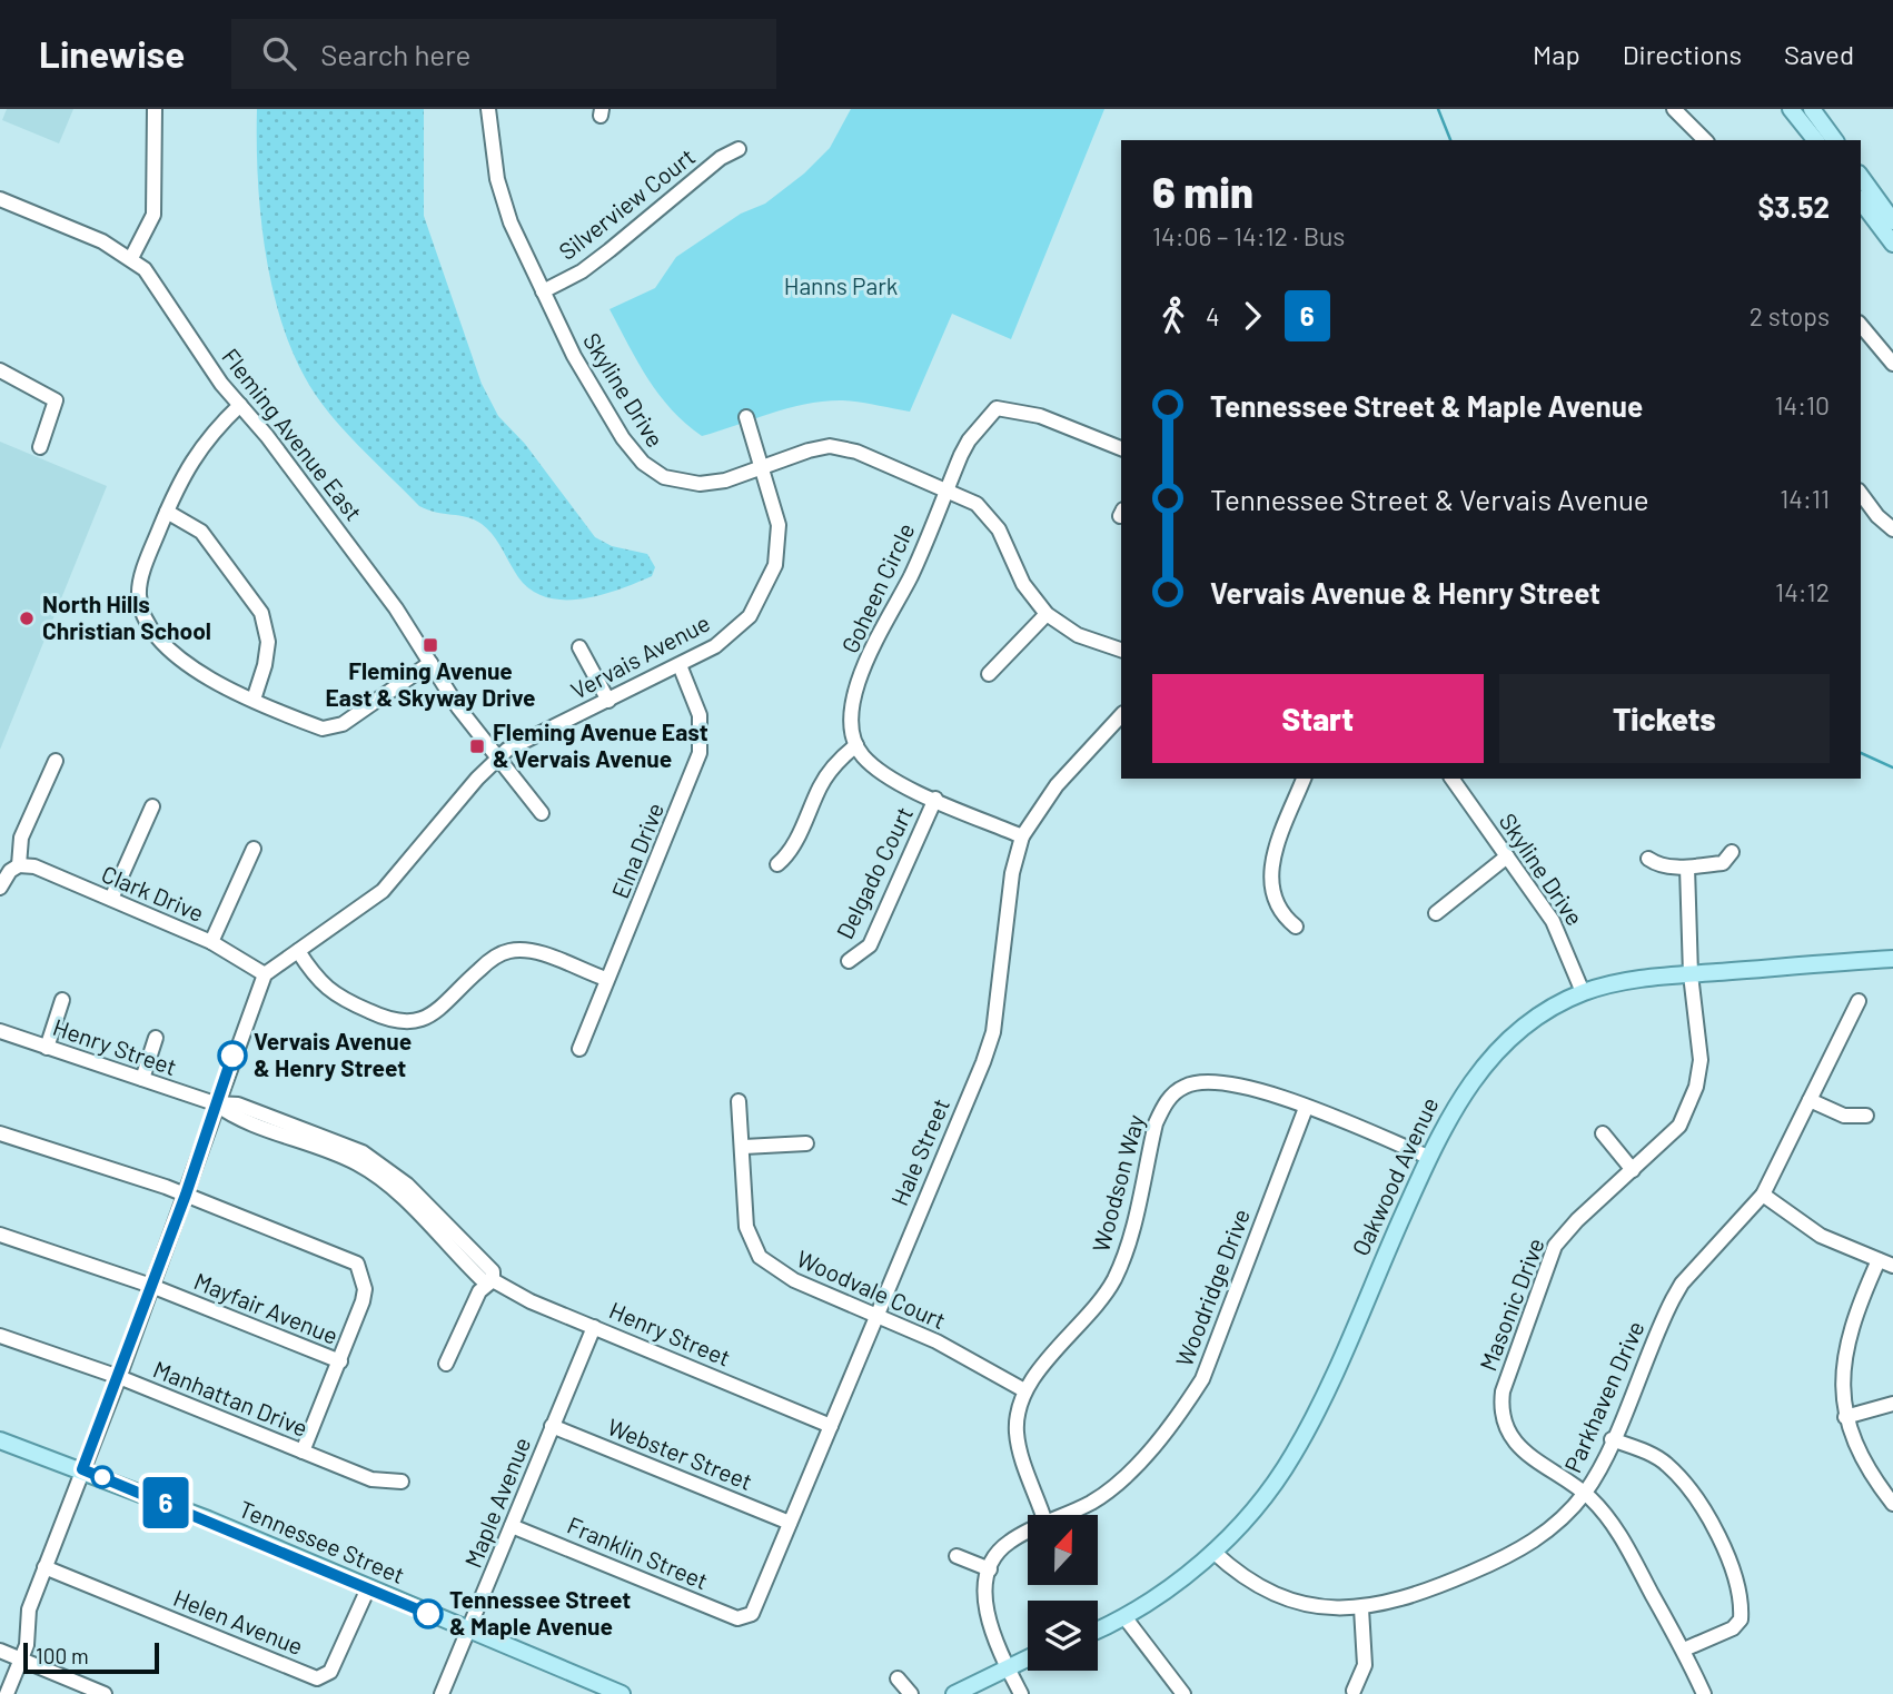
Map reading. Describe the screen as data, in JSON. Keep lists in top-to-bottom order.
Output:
{
  "streets": {
    "main road": ["Oakwood Avenue", "Tennessee Street"],
    "street": [
      "Silverview Court",
      "Skyline Drive",
      "Fleming Avenue East",
      "Goheen Circle",
      "Vervais Avenue",
      "Elna Drive",
      "Delgado Court",
      "Clark Drive",
      "Henry Street",
      "Hale Street",
      "Woodson Way",
      "Woodridge Drive",
      "Woodvale Court",
      "Masonic Drive",
      "Mayfair Avenue",
      "Parkhaven Drive",
      "Manhattan Drive",
      "Webster Street",
      "Maple Avenue",
      "Franklin Street",
      "Helen Avenue"
    ]
  },
  "crossings": [
    ["Silverview Court", "Skyline Drive"],
    ["Skyline Drive", "Goheen Circle"],
    ["Skyline Drive", "Vervais Avenue"],
    ["Skyline Drive", "Oakwood Avenue"],
    ["Fleming Avenue East", "Vervais Avenue"],
    ["Vervais Avenue", "Elna Drive"],
    ["Vervais Avenue", "Clark Drive"],
    ["Henry Street", "Hale Street"],
    ["Henry Street", "Maple Avenue"],
    ["Hale Street", "Woodvale Court"],
    ["Hale Street", "Webster Street"],
    ["Hale Street", "Franklin Street"],
    ["Oakwood Avenue", "Woodson Way"],
    ["Oakwood Avenue", "Masonic Drive"],
    ["Oakwood Avenue", "Parkhaven Drive"],
    ["Woodson Way", "Woodridge Drive"],
    ["Woodson Way", "Woodvale Court"],
    ["Masonic Drive", "Parkhaven Drive"],
    ["Webster Street", "Maple Avenue"],
    ["Maple Avenue", "Tennessee Street"],
    ["Maple Avenue", "Franklin Street"],
    ["Tennessee Street", "Helen Avenue"]
  ],
  "parks": ["Hanns Park"],
  "places": {
    "other": ["North Hills Christian School", "Vervais Avenue & Henry Street", "Tennessee Street & Maple Avenue"],
    "transit": ["Fleming Avenue East & Skyway Drive", "Fleming Avenue East & Vervais Avenue"]
  },
  "lines": ["bus line 6"],
  "scale_bar": "100 m",
  "north": "top",
  "page": {
    "header": "Linewise",
    "search": "Search here",
    "nav": ["Map", "Directions", "Saved"],
    "on_map": "6",
    "heading": ["6 min", "14:06 – 14:12 · Bus", "$3.52"],
    "legs": ["4", "6", "2 stops"],
    "list": [
      {
        "name": "Tennessee Street & Maple Avenue",
        "value": "14:10"
      },
      {
        "name": "Tennessee Street & Vervais Avenue",
        "value": "14:11"
      },
      {
        "name": "Vervais Avenue & Henry Street",
        "value": "14:12"
      }
    ],
    "buttons": ["Start", "Tickets"],
    "scale": "100 m"
  }
}
